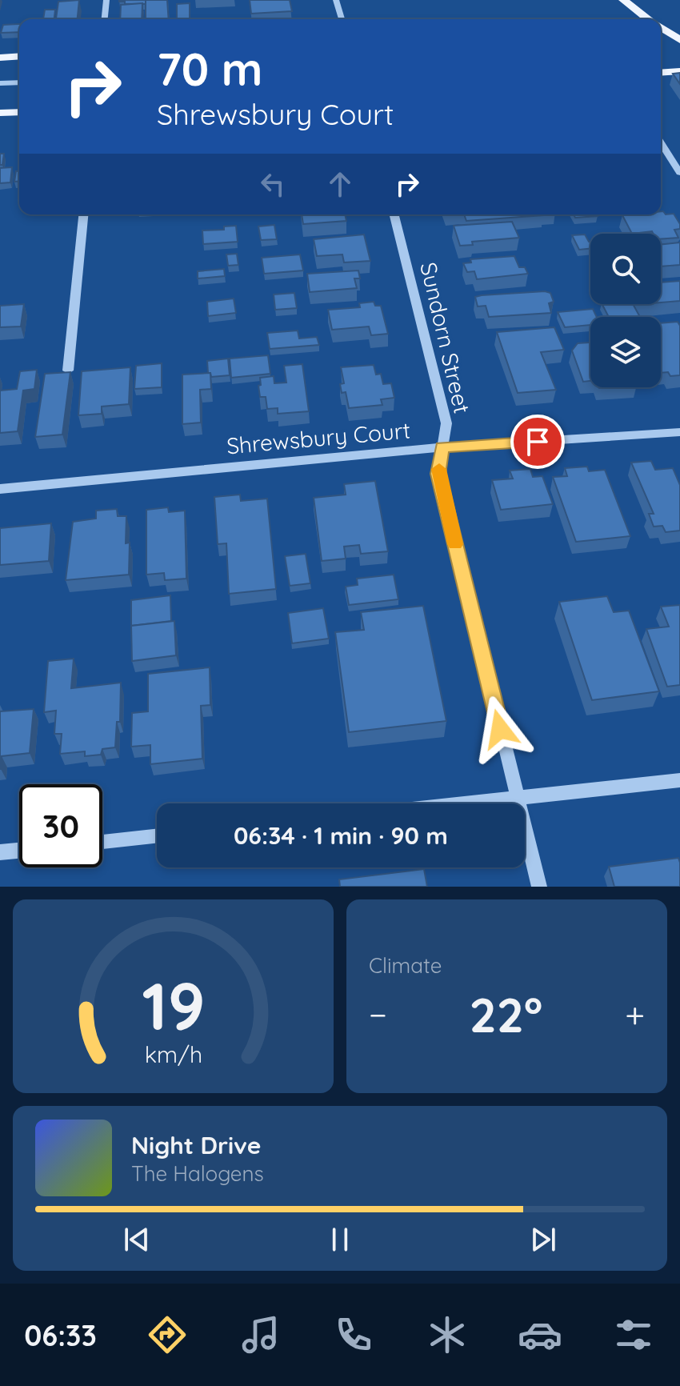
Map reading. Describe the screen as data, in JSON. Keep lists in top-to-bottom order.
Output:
{
  "streets": {
    "street": ["Sundorn Street", "Shrewsbury Court"]
  },
  "crossings": [
    ["Sundorn Street", "Shrewsbury Court"]
  ],
  "page": {
    "turn": ["70 m", "Shrewsbury Court"],
    "limit": "30",
    "trip": "06:34 · 1 min · 90 m",
    "tile": "Climate",
    "heat": ["−", "22°", "+"],
    "song": ["Night Drive", "The Halogens"],
    "tabs": "06:33",
    "gauge": ["19", "km/h"]
  }
}
